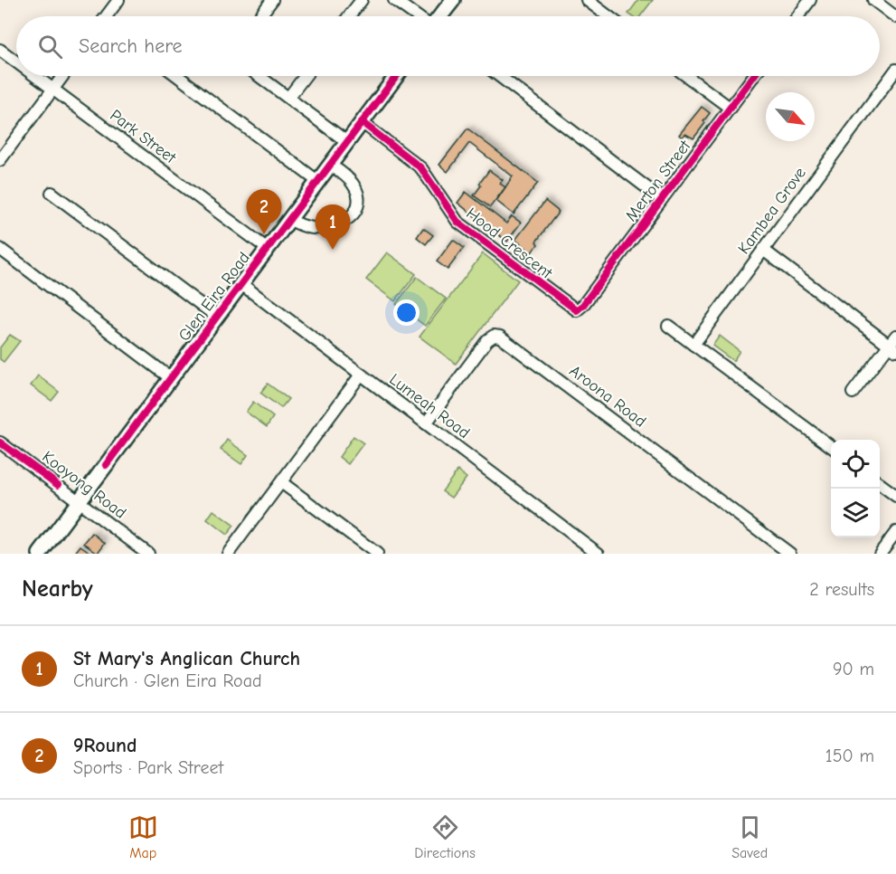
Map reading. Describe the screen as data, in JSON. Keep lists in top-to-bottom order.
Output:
{
  "streets": {
    "main road": ["Glen Eira Road"],
    "street": [
      "Park Street",
      "Merton Street",
      "Kambea Grove",
      "Hood Crescent",
      "Aroona Road",
      "Lumeah Road",
      "Kooyong Road"
    ]
  },
  "crossings": [
    ["Park Street", "Glen Eira Road"],
    ["Merton Street", "Hood Crescent"],
    ["Hood Crescent", "Glen Eira Road"],
    ["Glen Eira Road", "Lumeah Road"],
    ["Glen Eira Road", "Kooyong Road"],
    ["Aroona Road", "Lumeah Road"]
  ],
  "north": "bottom right",
  "page": {
    "search": "Search here",
    "pins": ["2", "1"],
    "heading": ["Nearby", "2 results"],
    "list": [
      {
        "mark": "1",
        "name": "St Mary's Anglican Church",
        "note": "Church · Glen Eira Road",
        "value": "90 m"
      },
      {
        "mark": "2",
        "name": "9Round",
        "note": "Sports · Park Street",
        "value": "150 m"
      }
    ],
    "nav": ["Map", "Directions", "Saved"]
  }
}
